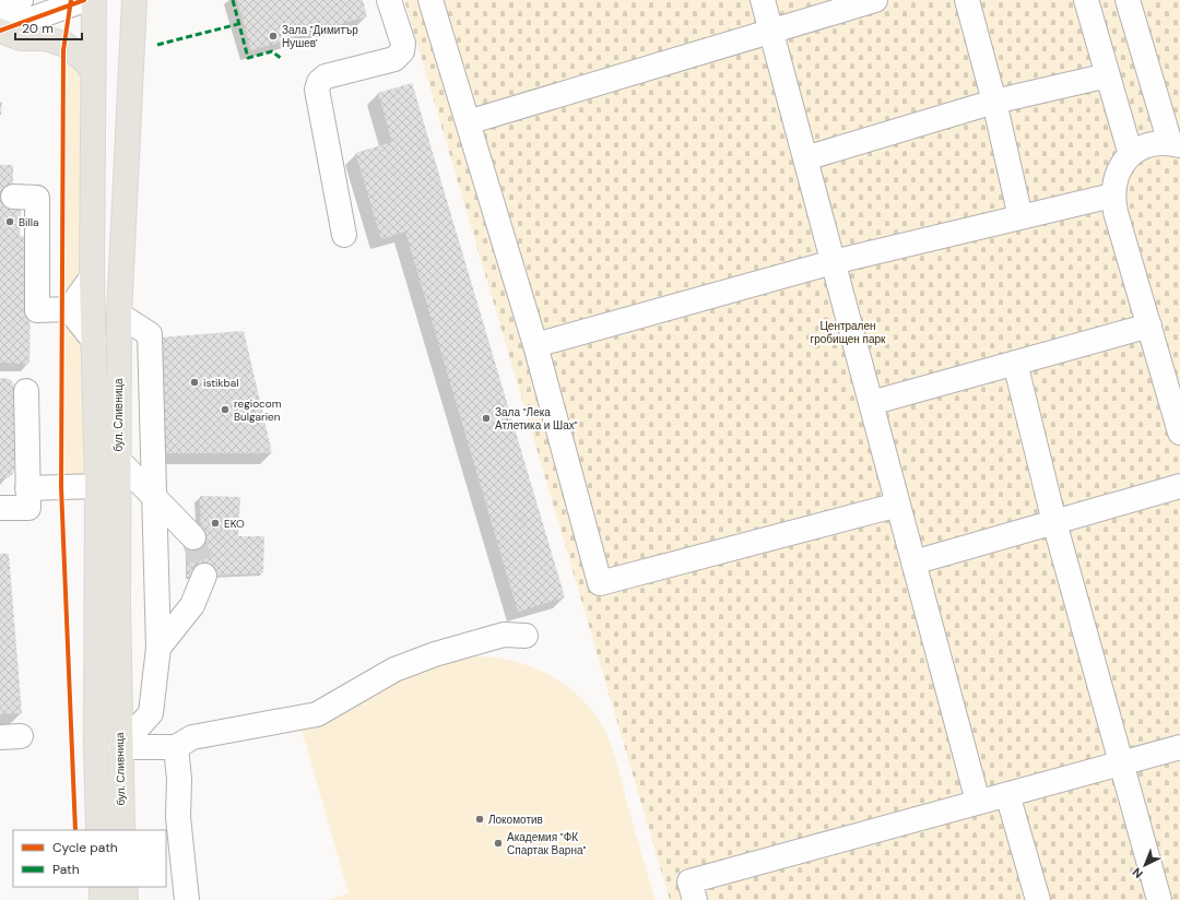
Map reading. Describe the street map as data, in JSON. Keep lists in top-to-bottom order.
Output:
{
  "streets": {
    "main road": ["бул. Сливница"]
  },
  "parks": ["Централен гробищен парк"],
  "places": [
    "Зала \"Димитър Нушев'",
    "Billa",
    "istikbal",
    "regiocom Bulgarien",
    "Зала \"Лека Атлетика и Шах\"",
    "EKO",
    "Локомотив",
    "Академия \"ФК Спартак Варна\""
  ],
  "legend": ["Cycle path", "Path"],
  "scale_bar": "20 m",
  "north": "bottom left"
}
